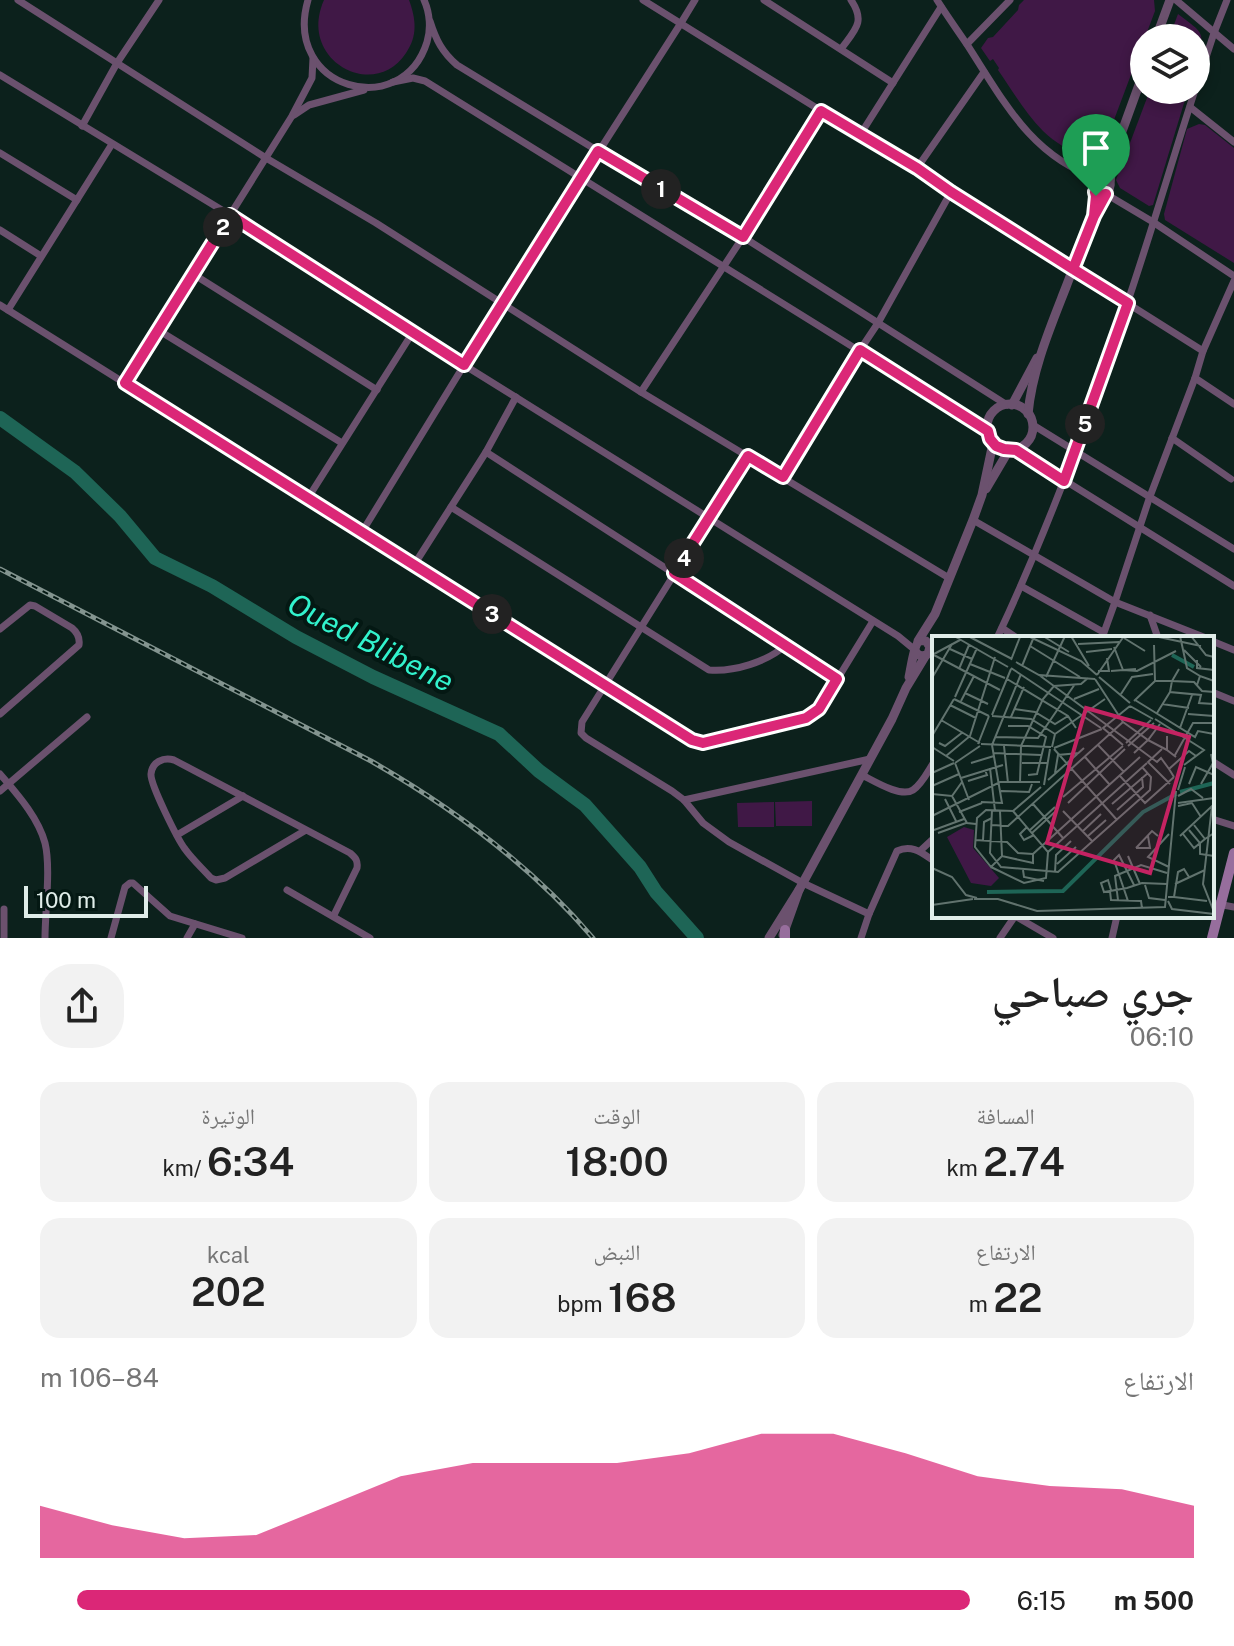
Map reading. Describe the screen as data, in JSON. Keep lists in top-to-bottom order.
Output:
{
  "water": ["Oued Blibene"],
  "scale_bar": "100 m",
  "page": {
    "pins": [
      "1",
      "2",
      "5",
      "4",
      "3"
    ],
    "scale": "100 m",
    "heading": ["جري صباحي", "06:10"],
    "stats": [
      ["المسافة", "2.74 km"],
      ["الوقت", "18:00"],
      ["الوتيرة", "6:34 /km"],
      ["الارتفاع", "22 m"],
      ["النبض", "168 bpm"],
      ["kcal", "202"]
    ],
    "chart": ["الارتفاع", "84–106 m"],
    "list": [
      {
        "name": "500 m",
        "note": "6:15"
      }
    ]
  }
}
